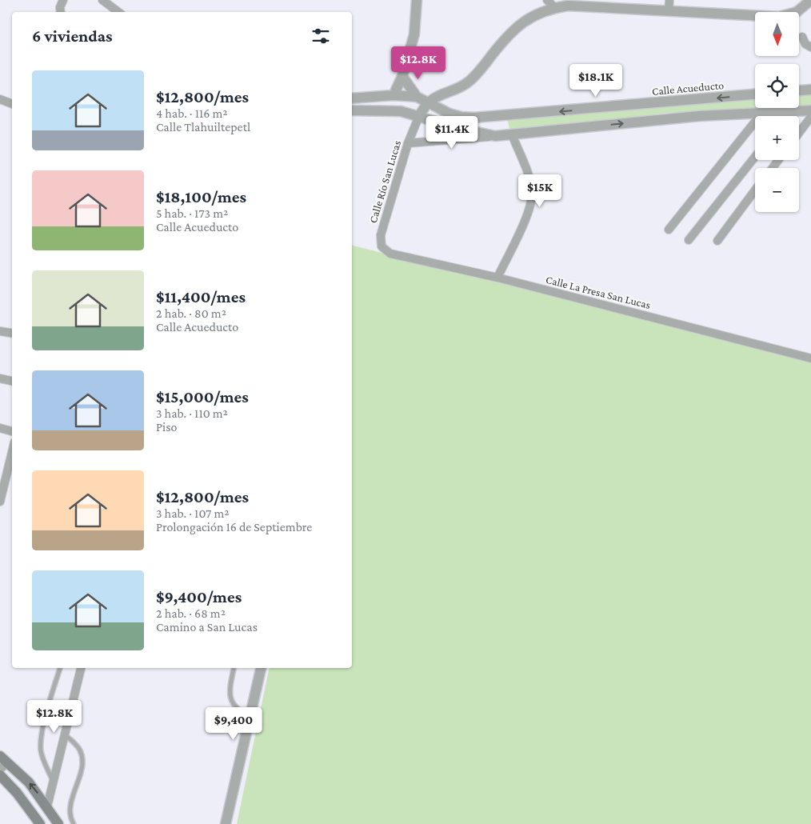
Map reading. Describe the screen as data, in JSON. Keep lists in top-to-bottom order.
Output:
{
  "streets": {
    "street": ["Calle Acueducto", "Calle Río San Lucas", "Calle La Presa San Lucas"]
  },
  "crossings": [
    ["Calle Acueducto", "Calle Río San Lucas"],
    ["Calle Río San Lucas", "Calle La Presa San Lucas"]
  ],
  "north": "bottom",
  "page": {
    "map_buttons": ["+", "−"],
    "heading": "6 viviendas",
    "price": [
      "$12.8K",
      "$18.1K",
      "$11.4K",
      "$15K",
      "$12.8K",
      "$9,400"
    ],
    "list": [
      {
        "name": "$12,800/mes",
        "note": "4 hab. · 116 m² · Calle Tlahuiltepetl"
      },
      {
        "name": "$18,100/mes",
        "note": "5 hab. · 173 m² · Calle Acueducto"
      },
      {
        "name": "$11,400/mes",
        "note": "2 hab. · 80 m² · Calle Acueducto"
      },
      {
        "name": "$15,000/mes",
        "note": "3 hab. · 110 m² · Piso"
      },
      {
        "name": "$12,800/mes",
        "note": "3 hab. · 107 m² · Prolongación 16 de Septiembre"
      },
      {
        "name": "$9,400/mes",
        "note": "2 hab. · 68 m² · Camino a San Lucas"
      }
    ]
  }
}
